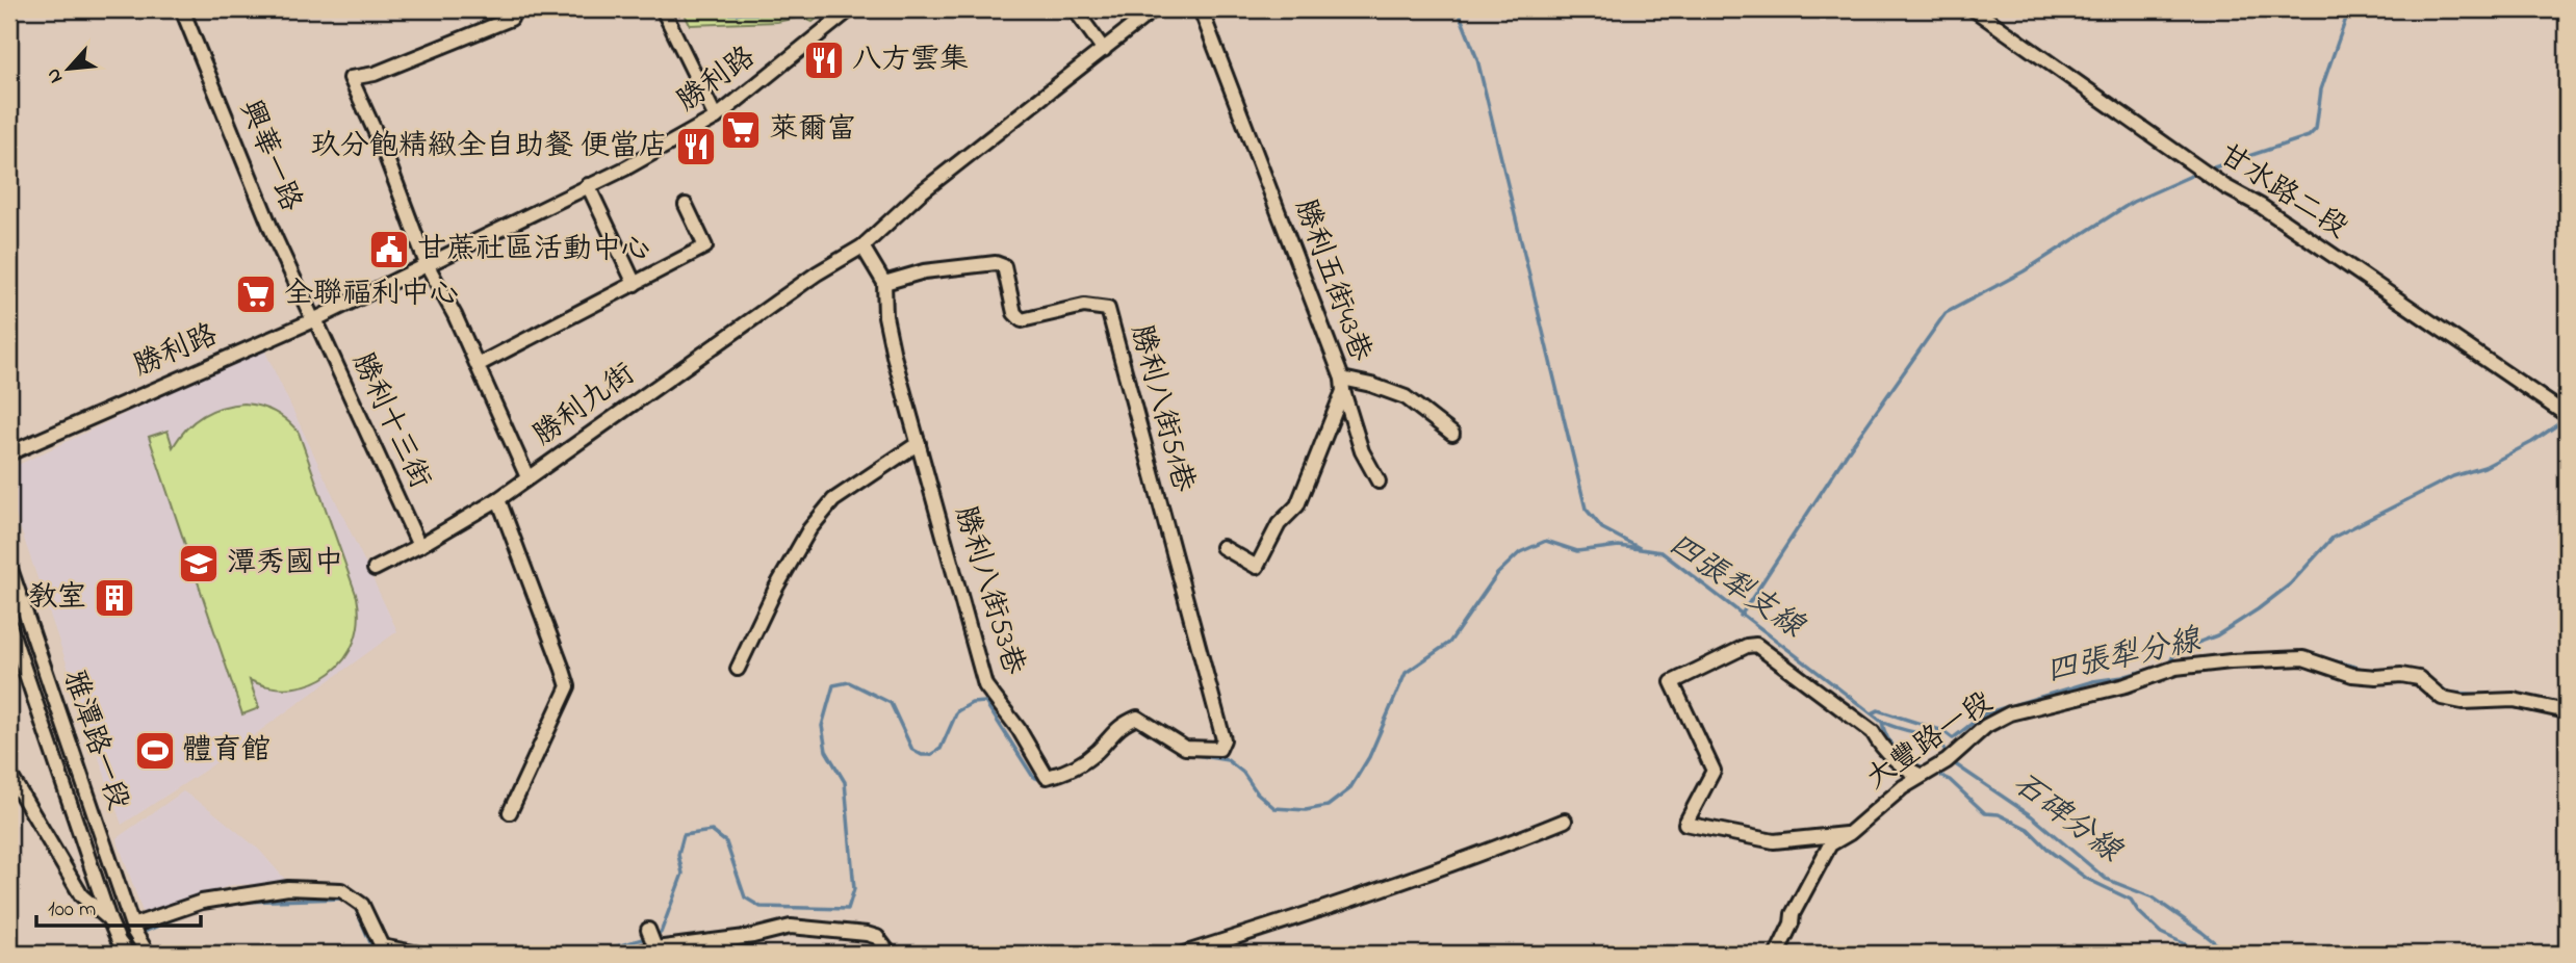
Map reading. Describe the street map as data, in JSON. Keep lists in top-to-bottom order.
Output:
{
  "streets": {
    "street": [
      "勝利路",
      "興華一路",
      "甘水路二段",
      "勝利五街43巷",
      "勝利九街",
      "勝利八街51巷",
      "勝利十三街",
      "勝利八街53巷",
      "雅潭路一段",
      "大豐路一段"
    ]
  },
  "crossings": [
    ["勝利路", "興華一路"],
    ["勝利路", "勝利十三街"],
    ["興華一路", "勝利十三街"],
    ["勝利九街", "勝利十三街"],
    ["勝利九街", "勝利八街53巷"],
    ["勝利八街51巷", "勝利八街53巷"]
  ],
  "water": ["四張犁支線", "四張犁分線", "石碑分線"],
  "places": {
    "restaurant": ["八方雲集", "玖分飽精緻全自助餐 便當店"],
    "supermarket": ["萊爾富", "全聯福利中心"],
    "public building": ["甘蔗社區活動中心"],
    "school or university": ["潭秀國中"],
    "building": ["教室"],
    "sports": ["體育館"]
  },
  "scale_bar": "100 m",
  "north": "bottom left"
}
